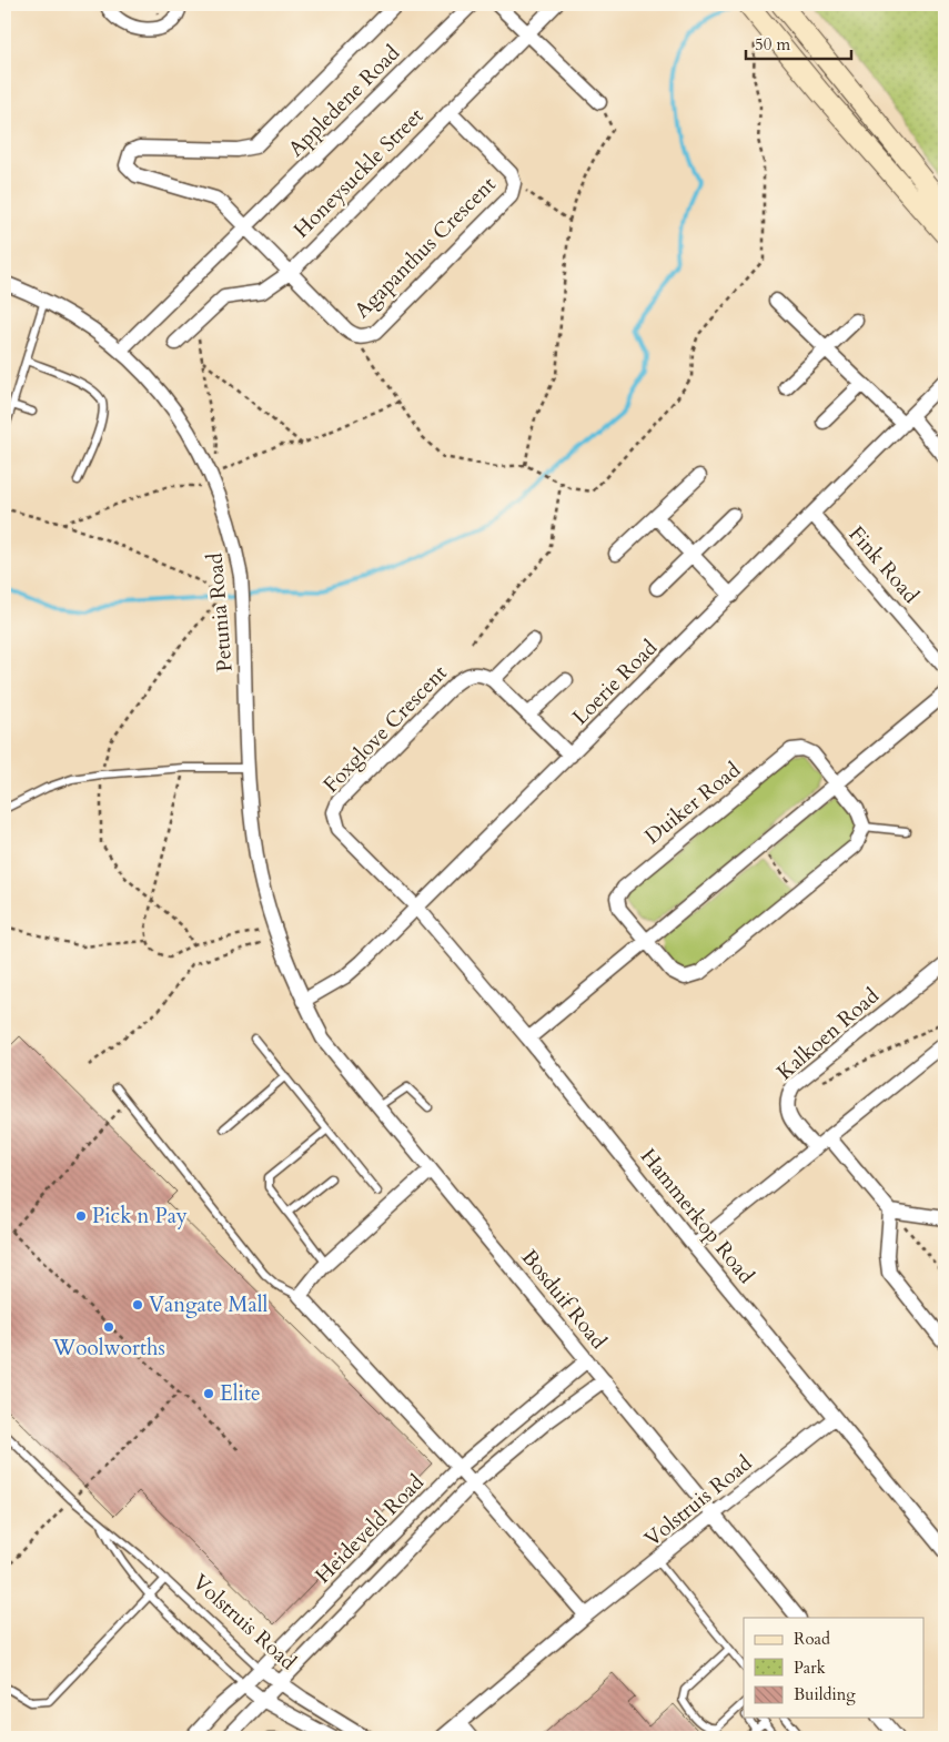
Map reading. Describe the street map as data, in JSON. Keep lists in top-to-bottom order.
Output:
{
  "streets": {
    "street": [
      "Appledene Road",
      "Honeysuckle Street",
      "Agapanthus Crescent",
      "Fink Road",
      "Petunia Road",
      "Loerie Road",
      "Foxglove Crescent",
      "Duiker Road",
      "Kalkoen Road",
      "Hammerkop Road",
      "Bosduif Road",
      "Volstruis Road",
      "Heideveld Road"
    ]
  },
  "crossings": [
    ["Appledene Road", "Agapanthus Crescent"],
    ["Appledene Road", "Petunia Road"],
    ["Honeysuckle Street", "Agapanthus Crescent"],
    ["Fink Road", "Loerie Road"],
    ["Petunia Road", "Loerie Road"],
    ["Petunia Road", "Bosduif Road"],
    ["Loerie Road", "Foxglove Crescent"],
    ["Loerie Road", "Hammerkop Road"],
    ["Loerie Road", "Bosduif Road"],
    ["Foxglove Crescent", "Hammerkop Road"],
    ["Hammerkop Road", "Volstruis Road"],
    ["Bosduif Road", "Volstruis Road"],
    ["Bosduif Road", "Heideveld Road"],
    ["Volstruis Road", "Heideveld Road"]
  ],
  "places": [
    "Pick n Pay",
    "Vangate Mall",
    "Woolworths",
    "Elite"
  ],
  "legend": ["Road", "Park", "Building"],
  "scale_bar": "50 m"
}
